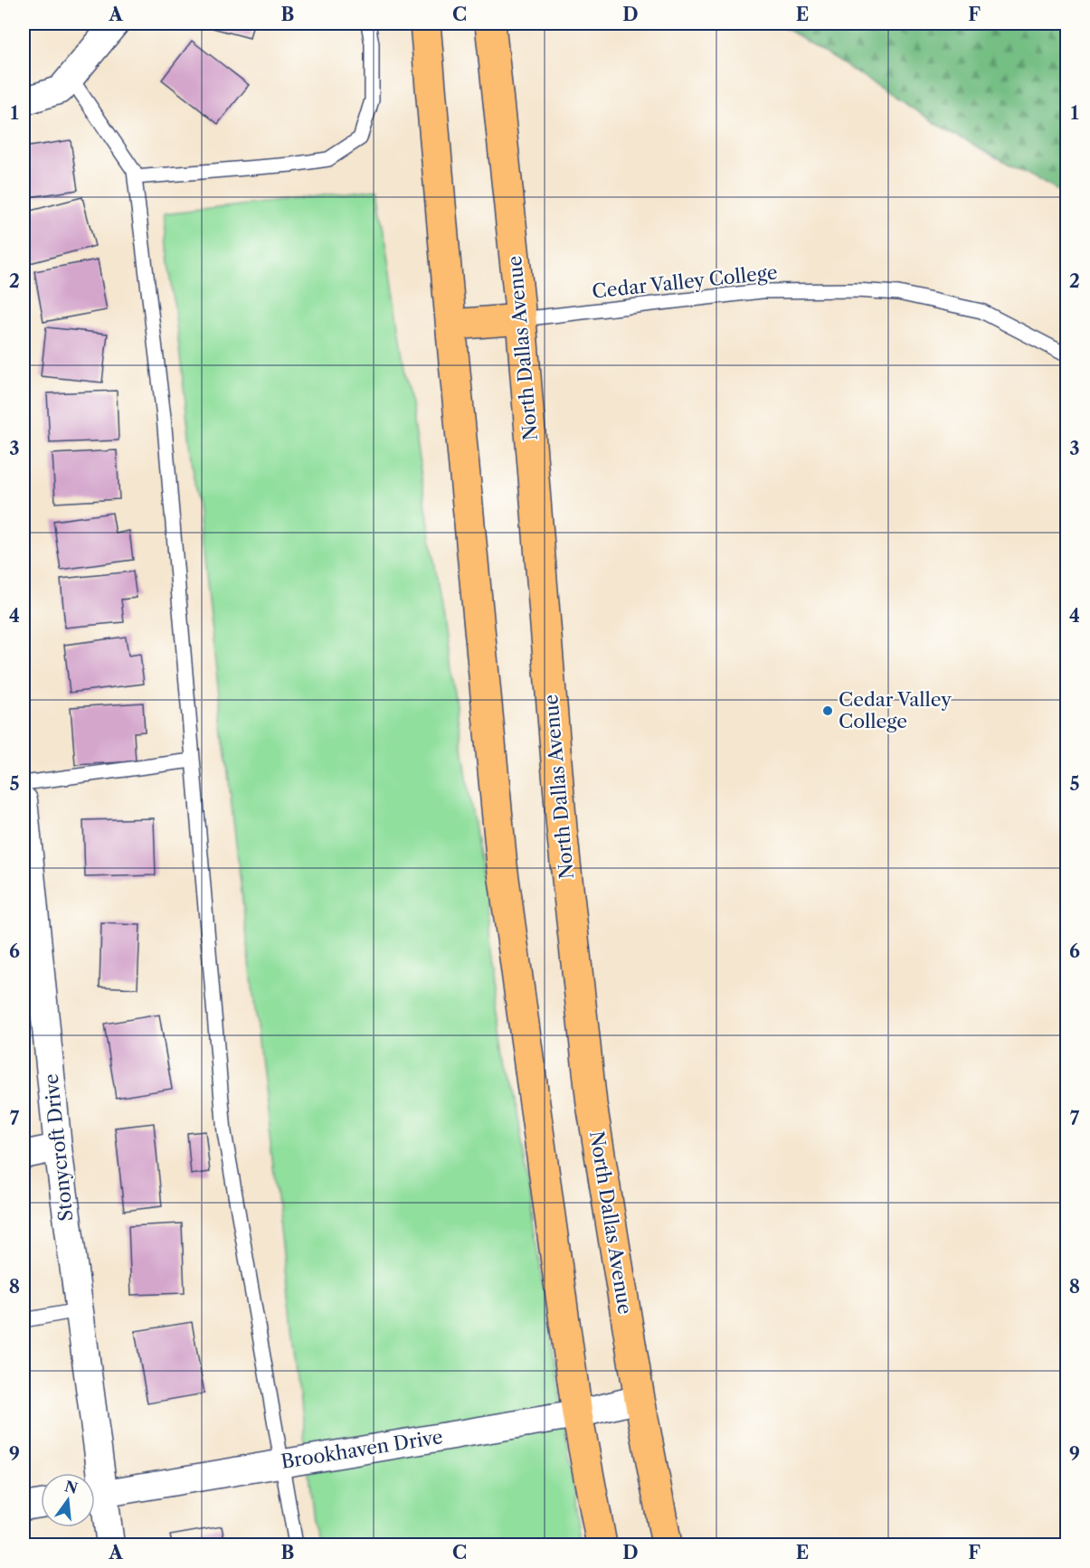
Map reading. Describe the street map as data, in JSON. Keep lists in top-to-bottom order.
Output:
{
  "streets": {
    "main road": ["North Dallas Avenue"],
    "street": ["Stonycroft Drive", "Brookhaven Drive"],
    "lane": ["Cedar Valley College"]
  },
  "crossings": [
    ["Cedar Valley College", "North Dallas Avenue"],
    ["North Dallas Avenue", "Brookhaven Drive"]
  ],
  "places": ["Cedar Valley College"],
  "north": "top",
  "grid": {
    "columns": [
      "A",
      "B",
      "C",
      "D",
      "E",
      "F"
    ],
    "rows": [
      "1",
      "2",
      "3",
      "4",
      "5",
      "6",
      "7",
      "8",
      "9"
    ]
  }
}
